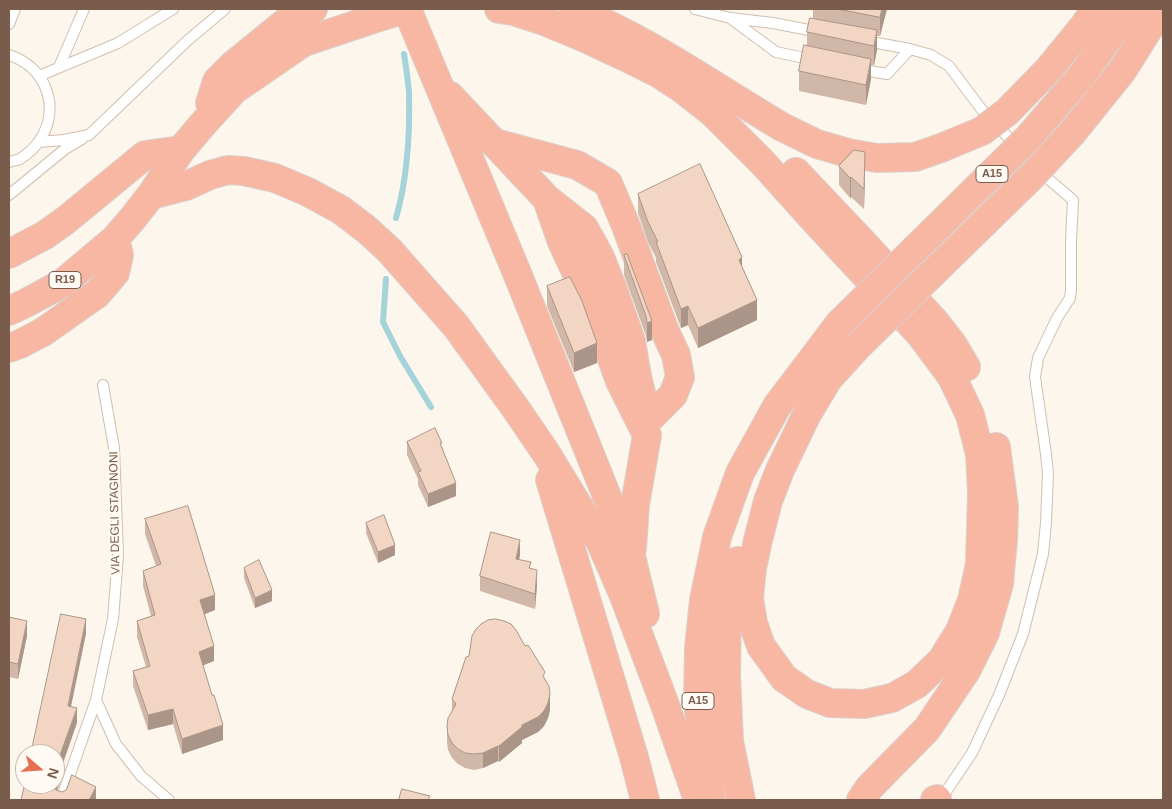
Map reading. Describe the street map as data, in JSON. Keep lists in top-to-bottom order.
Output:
{
  "streets": {
    "highway": ["A15", "R19"],
    "lane": ["VIA DEGLI STAGNONI"]
  },
  "north": "right"
}
